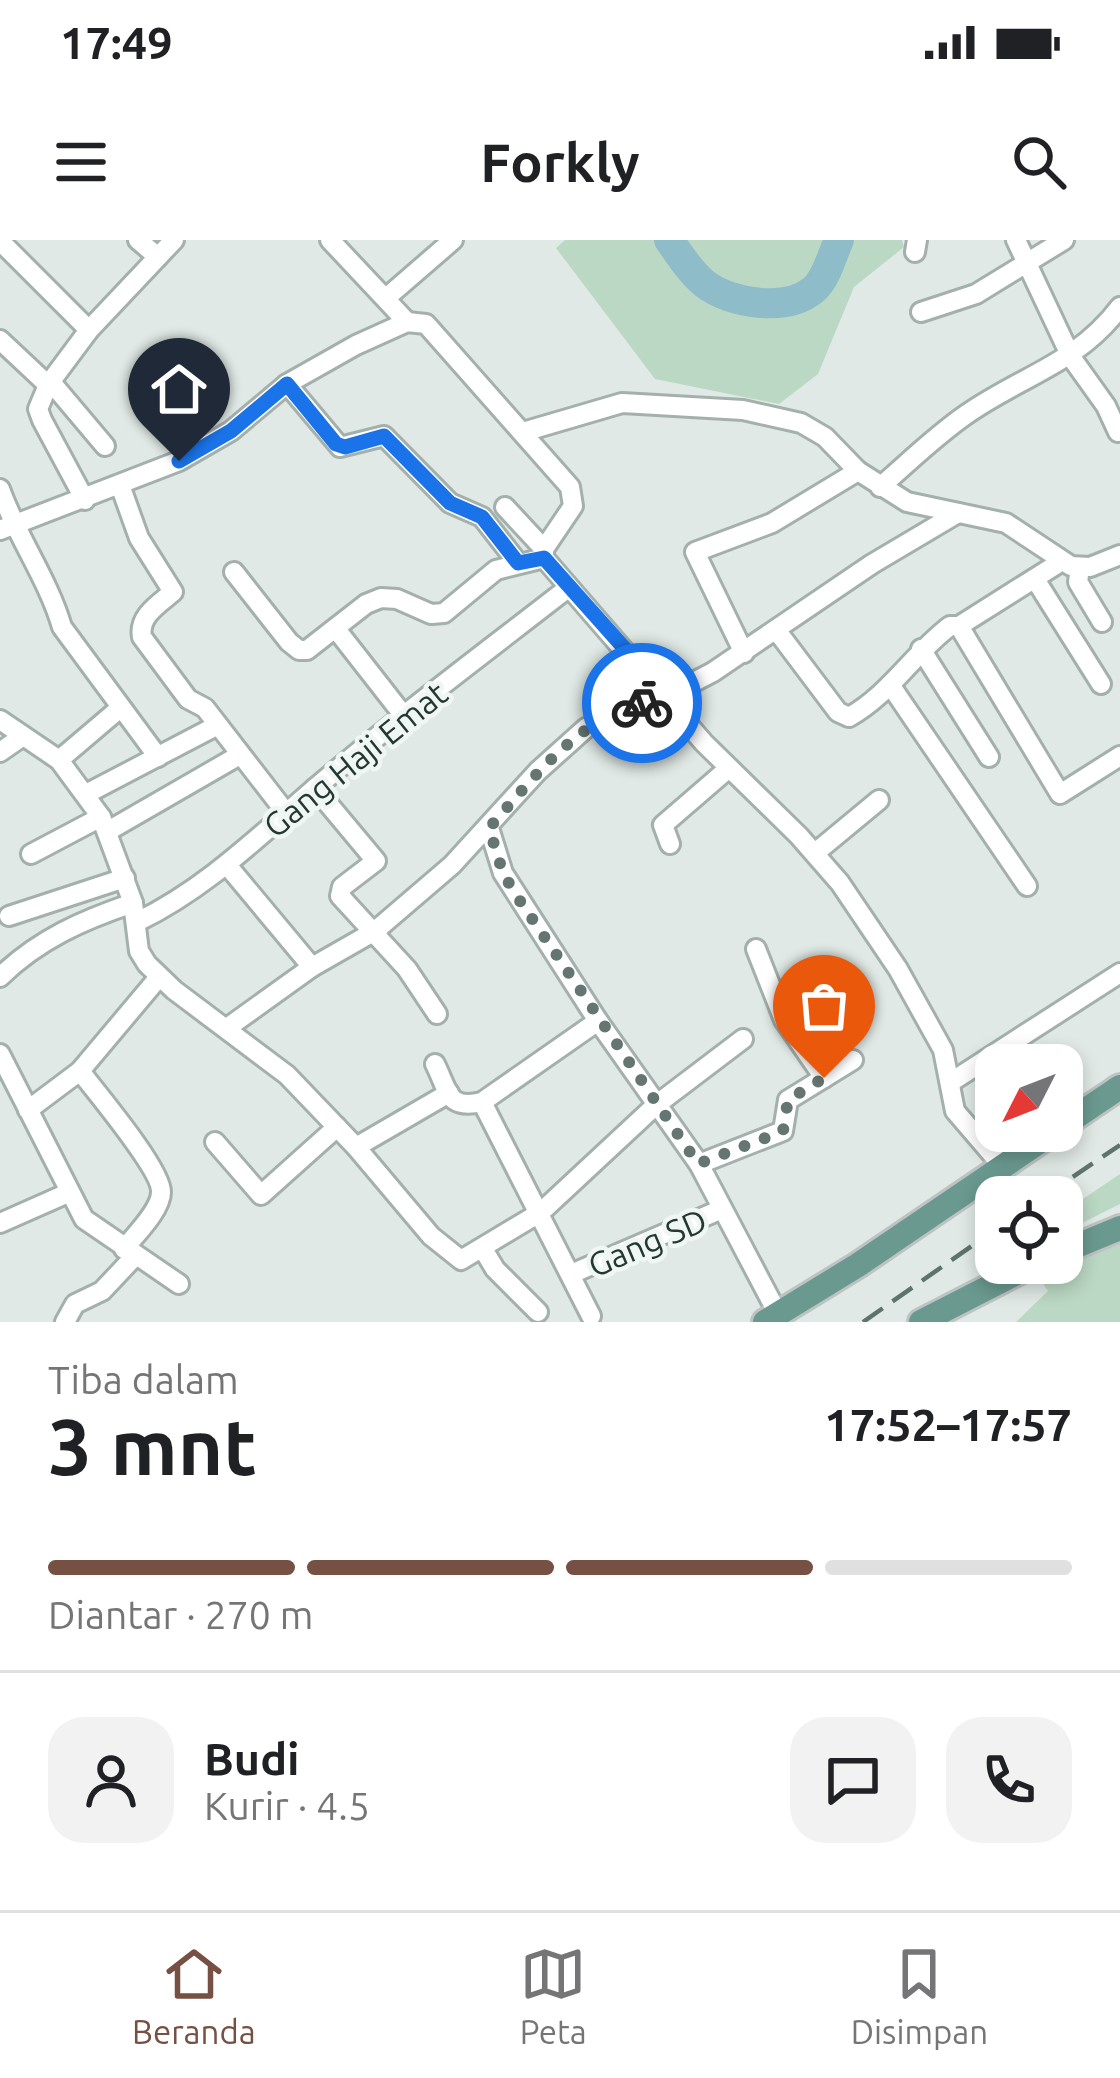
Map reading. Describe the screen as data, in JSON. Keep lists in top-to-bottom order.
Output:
{
  "streets": {
    "street": ["Gang Haji Emat", "Gang SD"]
  },
  "north": "bottom left",
  "page": {
    "status": "17:49",
    "header": "Forkly",
    "heading": ["3 mnt", "Tiba dalam", "17:52–17:57"],
    "panel": ["Budi", "Kurir · 4.5"],
    "bar": "Diantar · 270 m",
    "tabs": ["Beranda", "Peta", "Disimpan"]
  }
}
